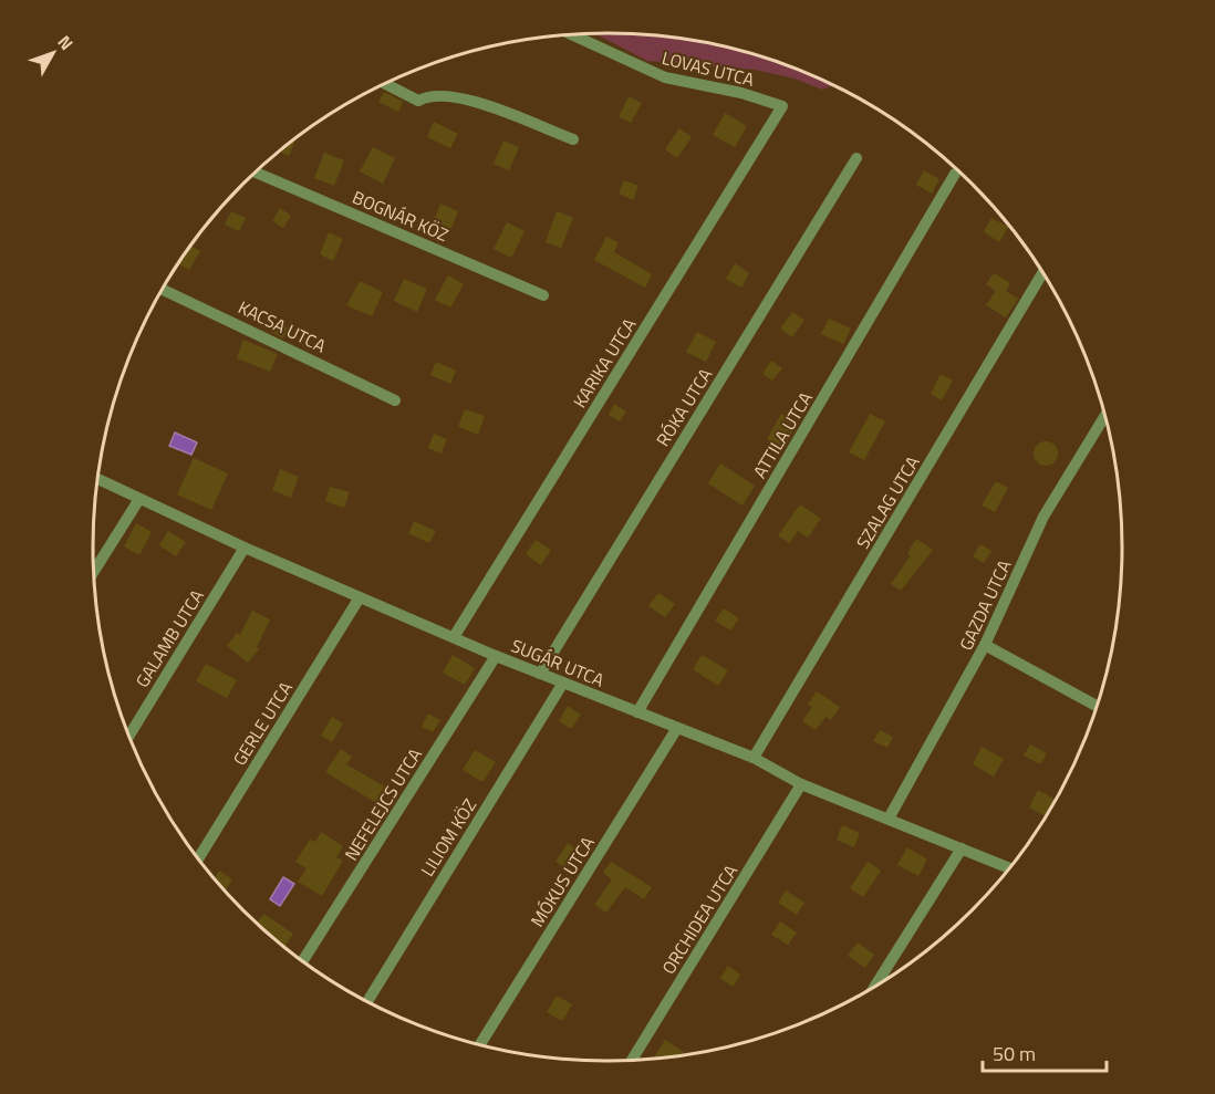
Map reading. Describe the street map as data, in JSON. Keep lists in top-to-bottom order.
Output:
{
  "streets": {
    "street": [
      "LOVAS UTCA",
      "BOGNÁR KÖZ",
      "KACSA UTCA",
      "KARIKA UTCA",
      "RÓKA UTCA",
      "ATTILA UTCA",
      "SZALAG UTCA",
      "GAZDA UTCA",
      "GALAMB UTCA",
      "SUGÁR UTCA",
      "GERLE UTCA",
      "NEFELEJCS UTCA",
      "LILIOM KÖZ",
      "MÓKUS UTCA",
      "ORCHIDEA UTCA"
    ]
  },
  "crossings": [
    ["LOVAS UTCA", "KARIKA UTCA"],
    ["KARIKA UTCA", "SUGÁR UTCA"],
    ["RÓKA UTCA", "SUGÁR UTCA"],
    ["ATTILA UTCA", "SUGÁR UTCA"],
    ["SZALAG UTCA", "SUGÁR UTCA"],
    ["GAZDA UTCA", "SUGÁR UTCA"],
    ["GALAMB UTCA", "SUGÁR UTCA"],
    ["SUGÁR UTCA", "GERLE UTCA"],
    ["SUGÁR UTCA", "NEFELEJCS UTCA"],
    ["SUGÁR UTCA", "LILIOM KÖZ"],
    ["SUGÁR UTCA", "MÓKUS UTCA"],
    ["SUGÁR UTCA", "ORCHIDEA UTCA"]
  ],
  "scale_bar": "50 m",
  "north": "top right"
}
